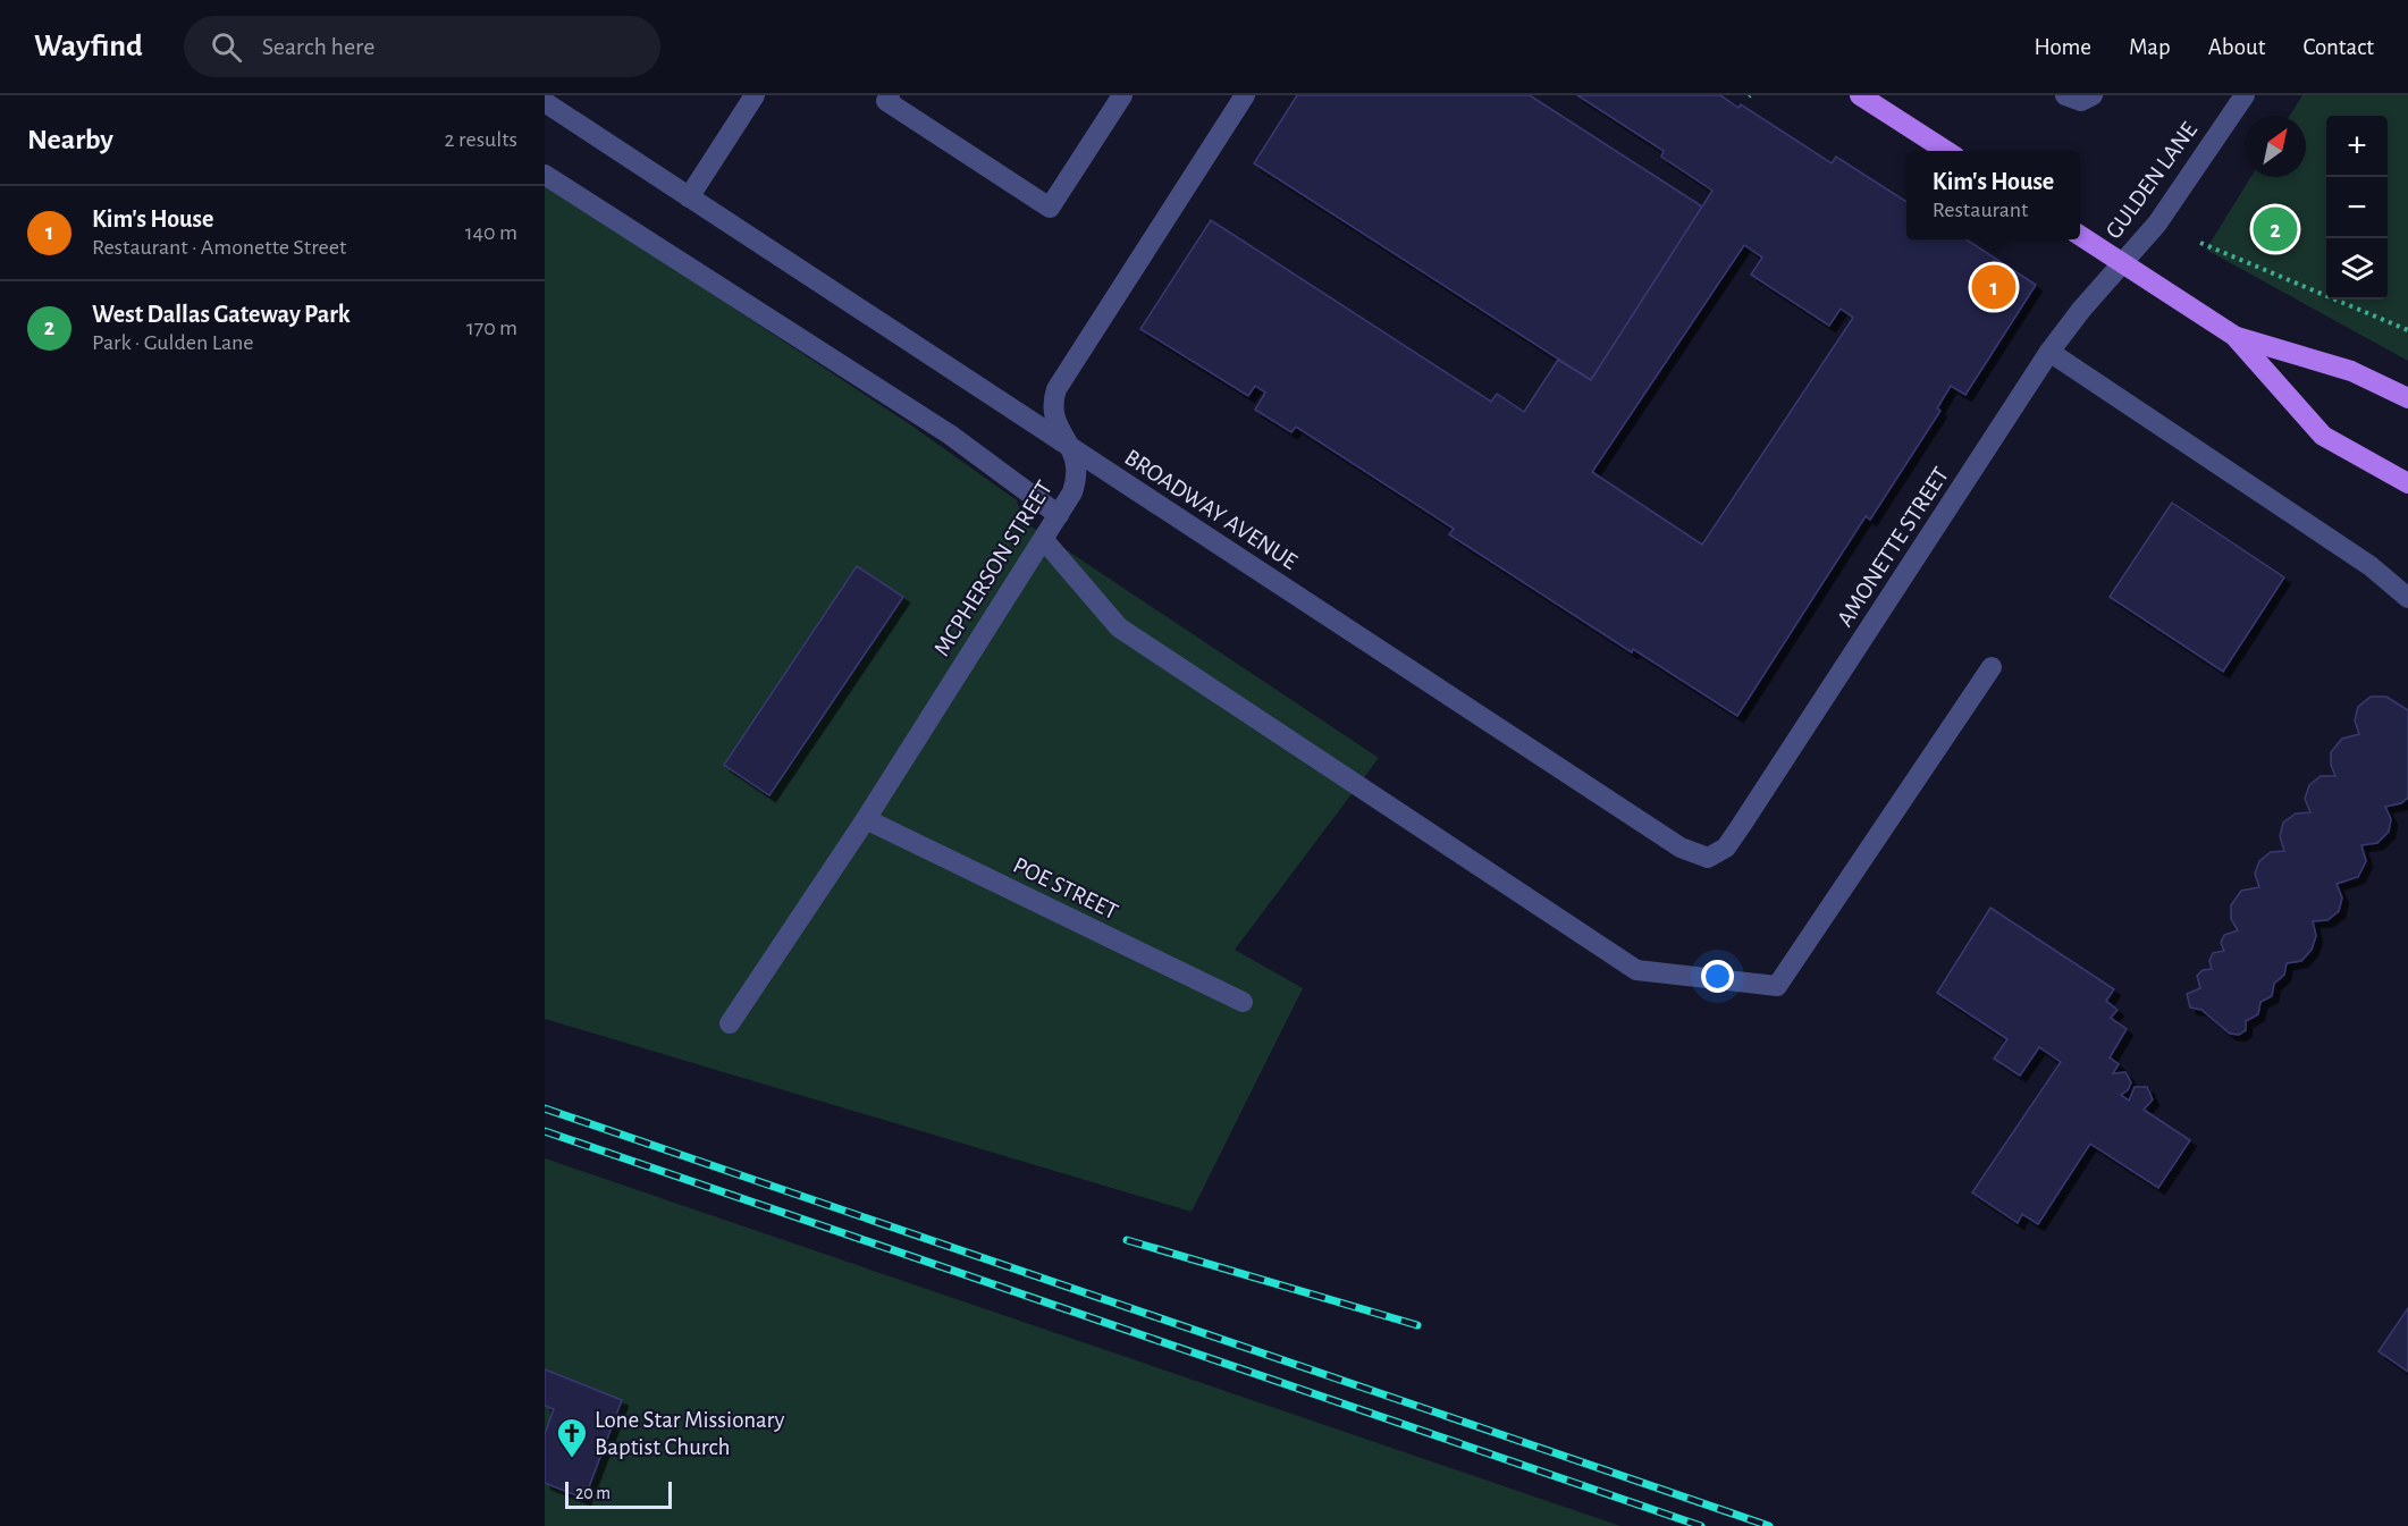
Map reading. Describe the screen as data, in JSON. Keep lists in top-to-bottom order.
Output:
{
  "streets": {
    "street": [
      "GULDEN LANE",
      "BROADWAY AVENUE",
      "AMONETTE STREET",
      "MCPHERSON STREET",
      "POE STREET"
    ]
  },
  "crossings": [
    ["GULDEN LANE", "AMONETTE STREET"],
    ["BROADWAY AVENUE", "AMONETTE STREET"],
    ["BROADWAY AVENUE", "MCPHERSON STREET"],
    ["MCPHERSON STREET", "POE STREET"]
  ],
  "places": {
    "church": ["Lone Star Missionary Baptist Church"]
  },
  "scale_bar": "20 m",
  "north": "top right",
  "page": {
    "header": "Wayfind",
    "search": "Search here",
    "nav": [
      "Home",
      "Map",
      "About",
      "Contact"
    ],
    "heading": ["Nearby", "2 results"],
    "map_buttons": ["+", "−"],
    "popup": ["Kim's House", "Restaurant"],
    "list": [
      {
        "mark": "1",
        "name": "Kim's House",
        "note": "Restaurant · Amonette Street",
        "value": "140 m"
      },
      {
        "mark": "2",
        "name": "West Dallas Gateway Park",
        "note": "Park · Gulden Lane",
        "value": "170 m"
      }
    ],
    "pins": ["2", "1"],
    "scale": "20 m"
  }
}
